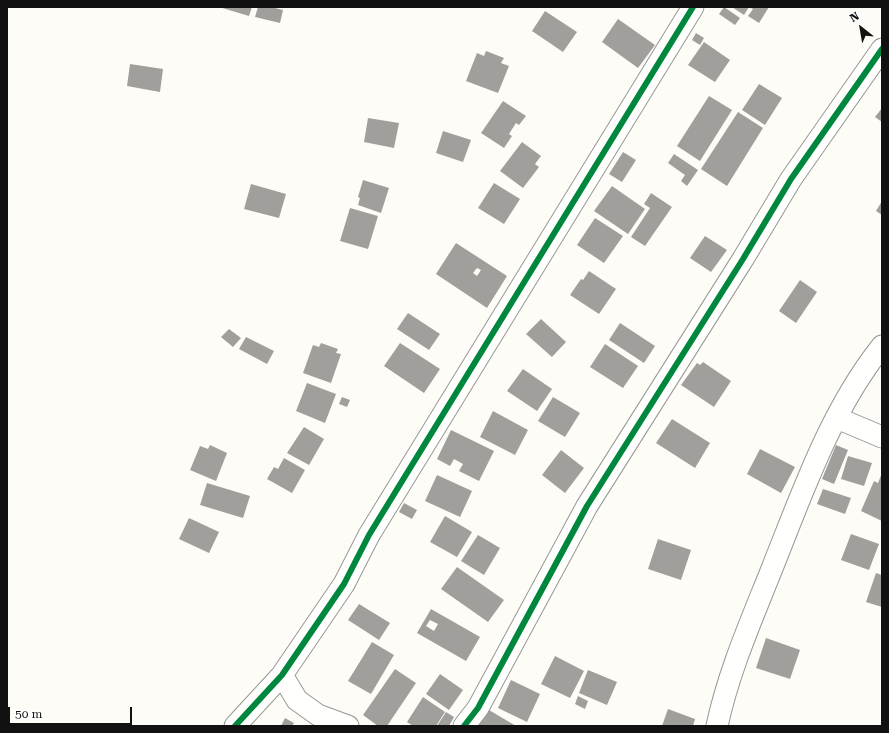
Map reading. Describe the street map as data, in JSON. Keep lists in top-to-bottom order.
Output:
{
  "scale_bar": "50 m",
  "north": "top left"
}
